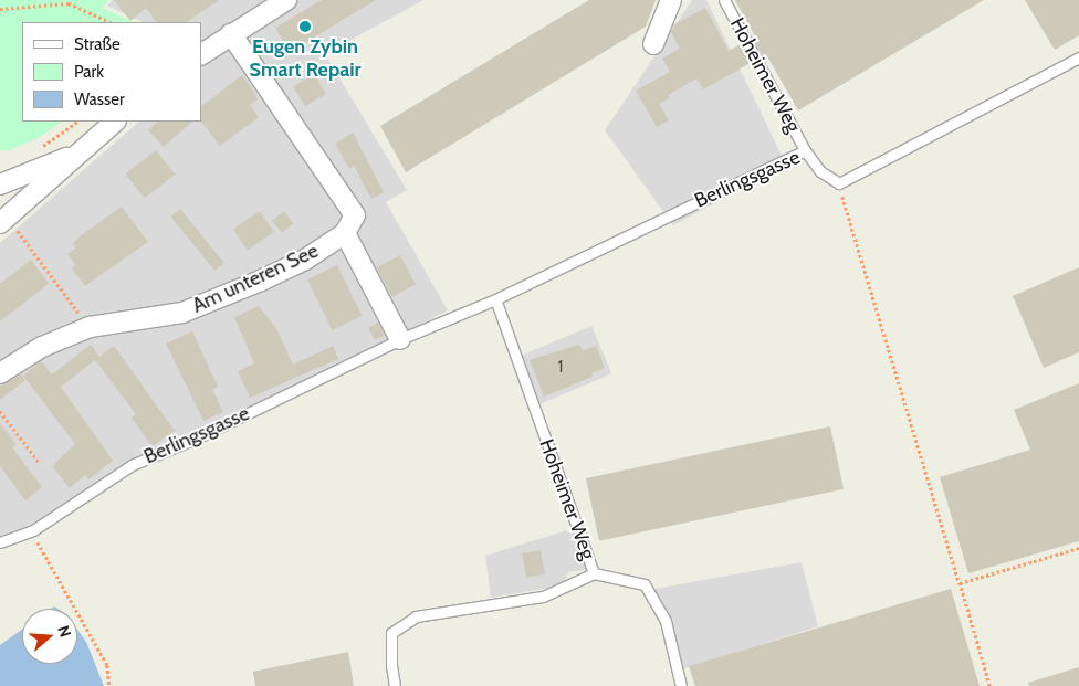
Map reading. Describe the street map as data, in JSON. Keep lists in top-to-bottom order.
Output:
{
  "streets": {
    "street": ["Am unteren See"],
    "lane": ["Hoheimer Weg", "Berlingsgasse"]
  },
  "crossings": [
    ["Hoheimer Weg", "Berlingsgasse"]
  ],
  "places": ["Eugen Zybin Smart Repair"],
  "house_numbers": ["1"],
  "legend": ["Straße", "Park", "Wasser"],
  "north": "right"
}
